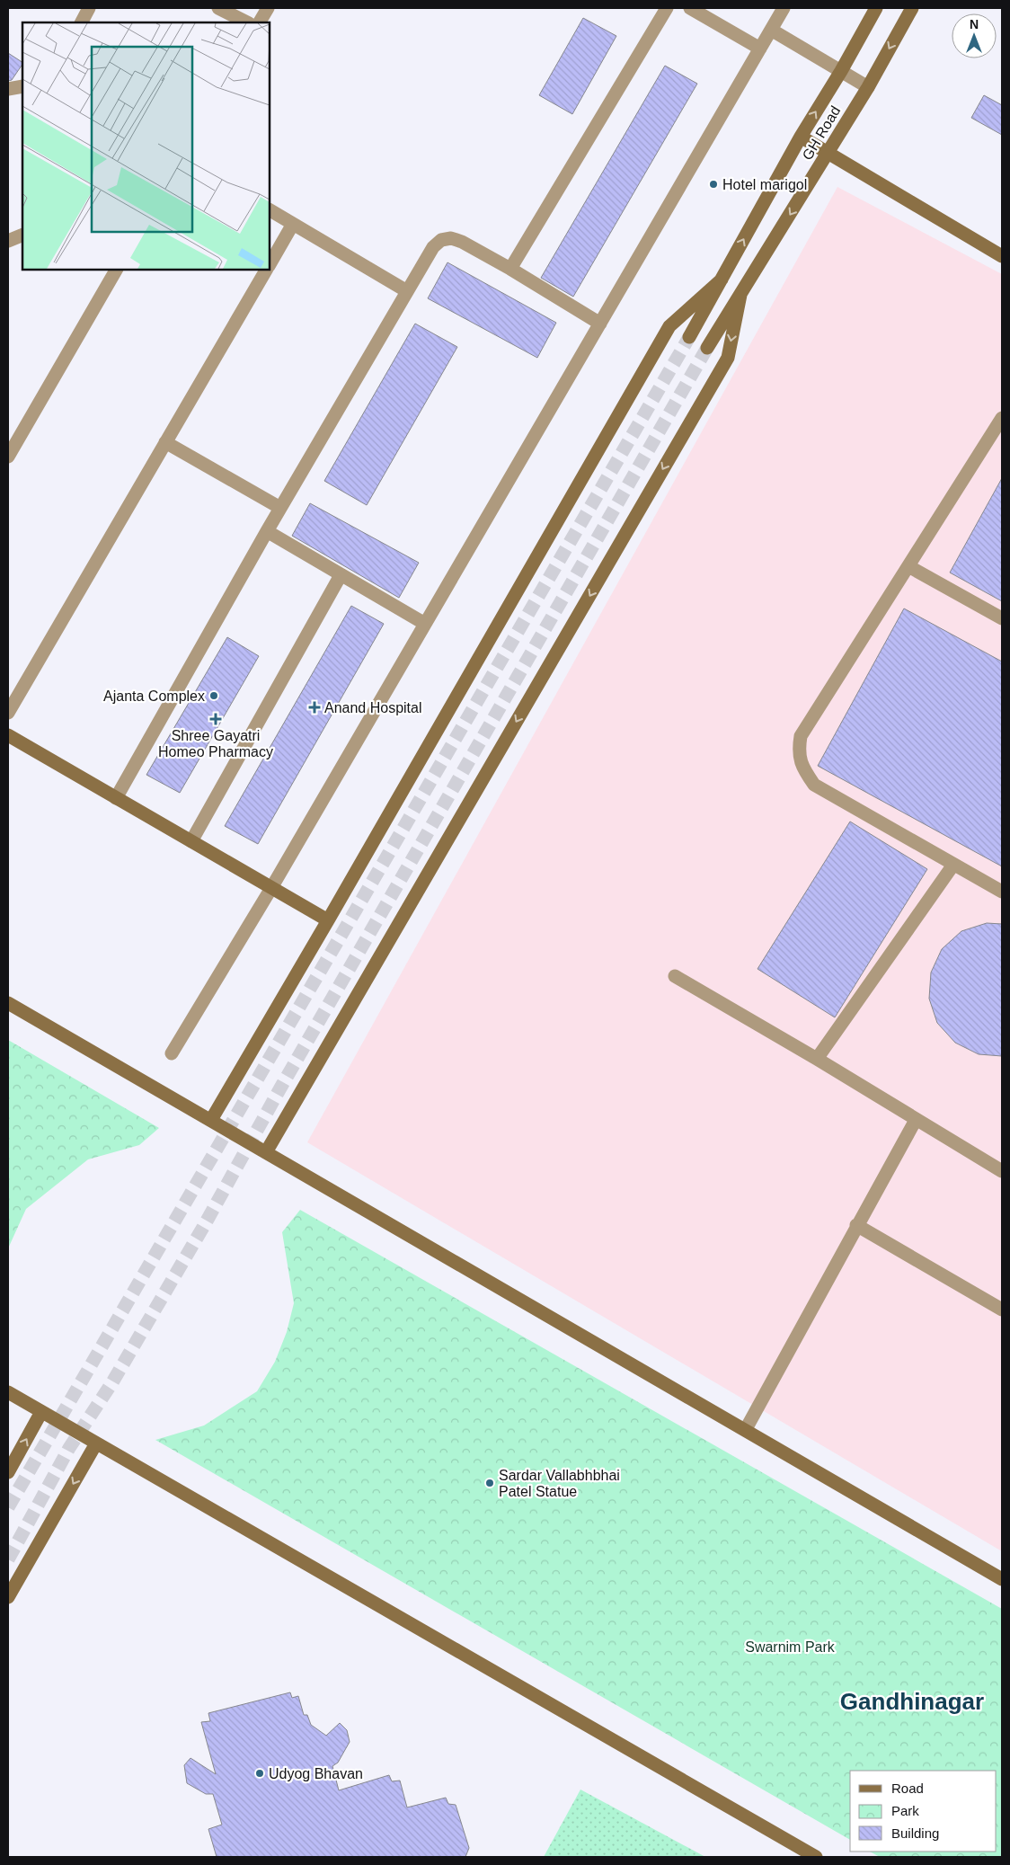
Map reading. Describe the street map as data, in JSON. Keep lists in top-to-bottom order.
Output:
{
  "streets": {
    "street": ["GH Road"]
  },
  "districts": ["Gandhinagar"],
  "parks": ["Swarnim Park"],
  "places": {
    "other": [
      "Hotel marigol",
      "Ajanta Complex",
      "Sardar Vallabhbhai Patel Statue",
      "Udyog Bhavan"
    ],
    "health": ["Anand Hospital", "Shree Gayatri Homeo Pharmacy"]
  },
  "legend": ["Road", "Park", "Building"],
  "north": "top"
}
